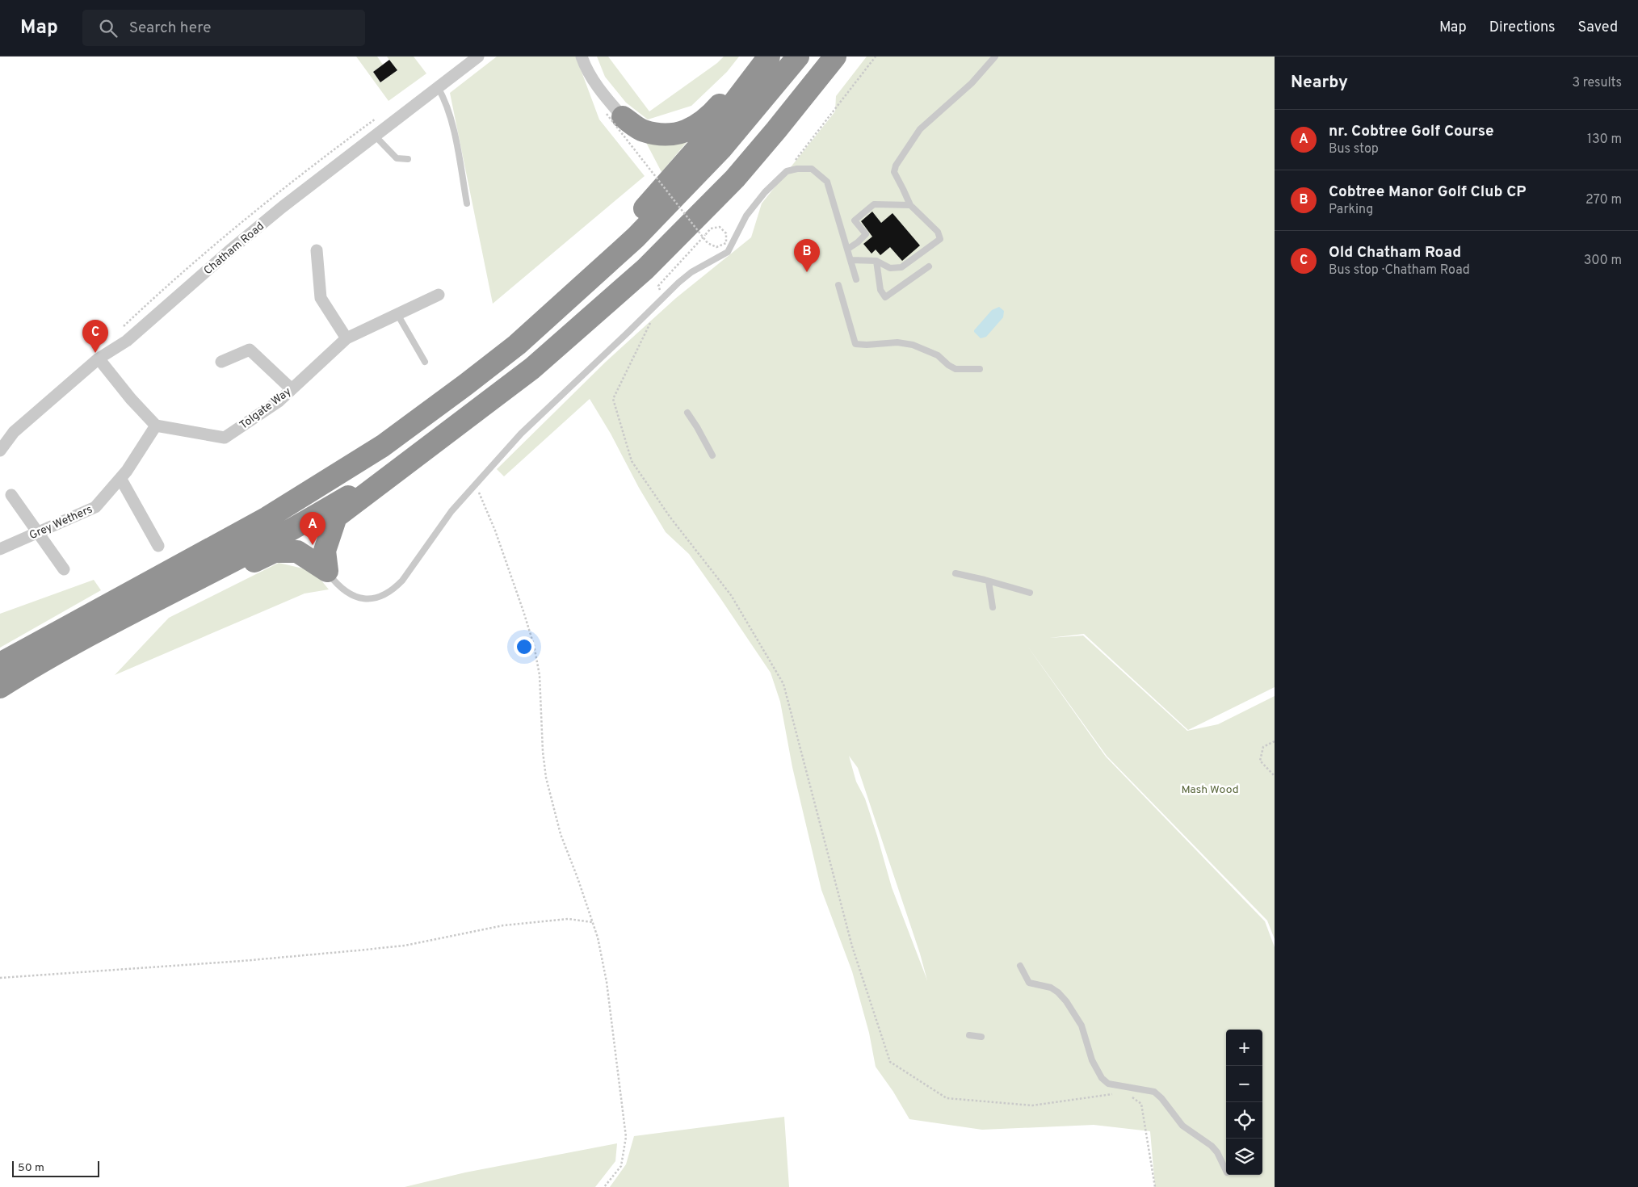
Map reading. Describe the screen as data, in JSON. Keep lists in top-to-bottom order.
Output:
{
  "streets": {
    "street": ["Chatham Road", "Tolgate Way", "Grey Wethers"]
  },
  "crossings": [
    ["Tolgate Way", "Grey Wethers"]
  ],
  "parks": ["Mash Wood"],
  "scale_bar": "50 m",
  "page": {
    "header": "Map",
    "search": "Search here",
    "nav": ["Map", "Directions", "Saved"],
    "heading": ["Nearby", "3 results"],
    "list": [
      {
        "mark": "A",
        "name": "nr. Cobtree Golf Course",
        "note": "Bus stop",
        "value": "130 m"
      },
      {
        "mark": "B",
        "name": "Cobtree Manor Golf Club CP",
        "note": "Parking",
        "value": "270 m"
      },
      {
        "mark": "C",
        "name": "Old Chatham Road",
        "note": "Bus stop · Chatham Road",
        "value": "300 m"
      }
    ],
    "pins": ["B", "C", "A"],
    "map_buttons": ["+", "−"],
    "scale": "50 m"
  }
}
